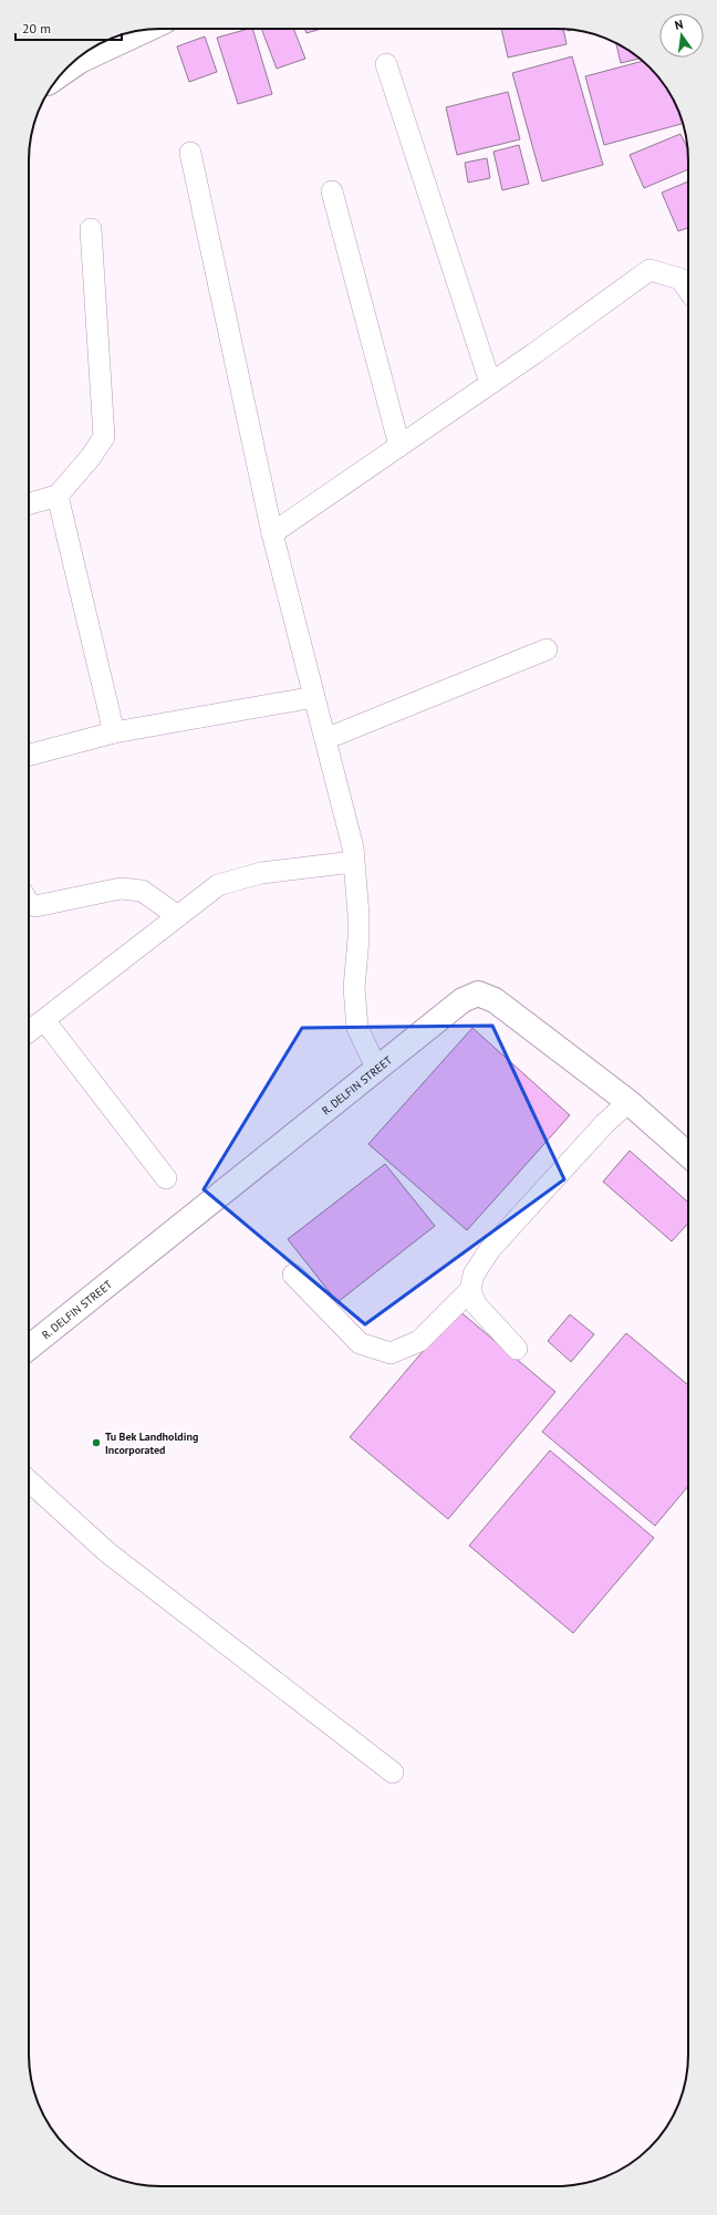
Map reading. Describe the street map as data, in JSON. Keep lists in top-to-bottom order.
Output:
{
  "streets": {
    "street": ["R. DELFIN STREET"]
  },
  "places": ["Tu Bek Landholding Incorporated"],
  "scale_bar": "20 m",
  "north": "top"
}
